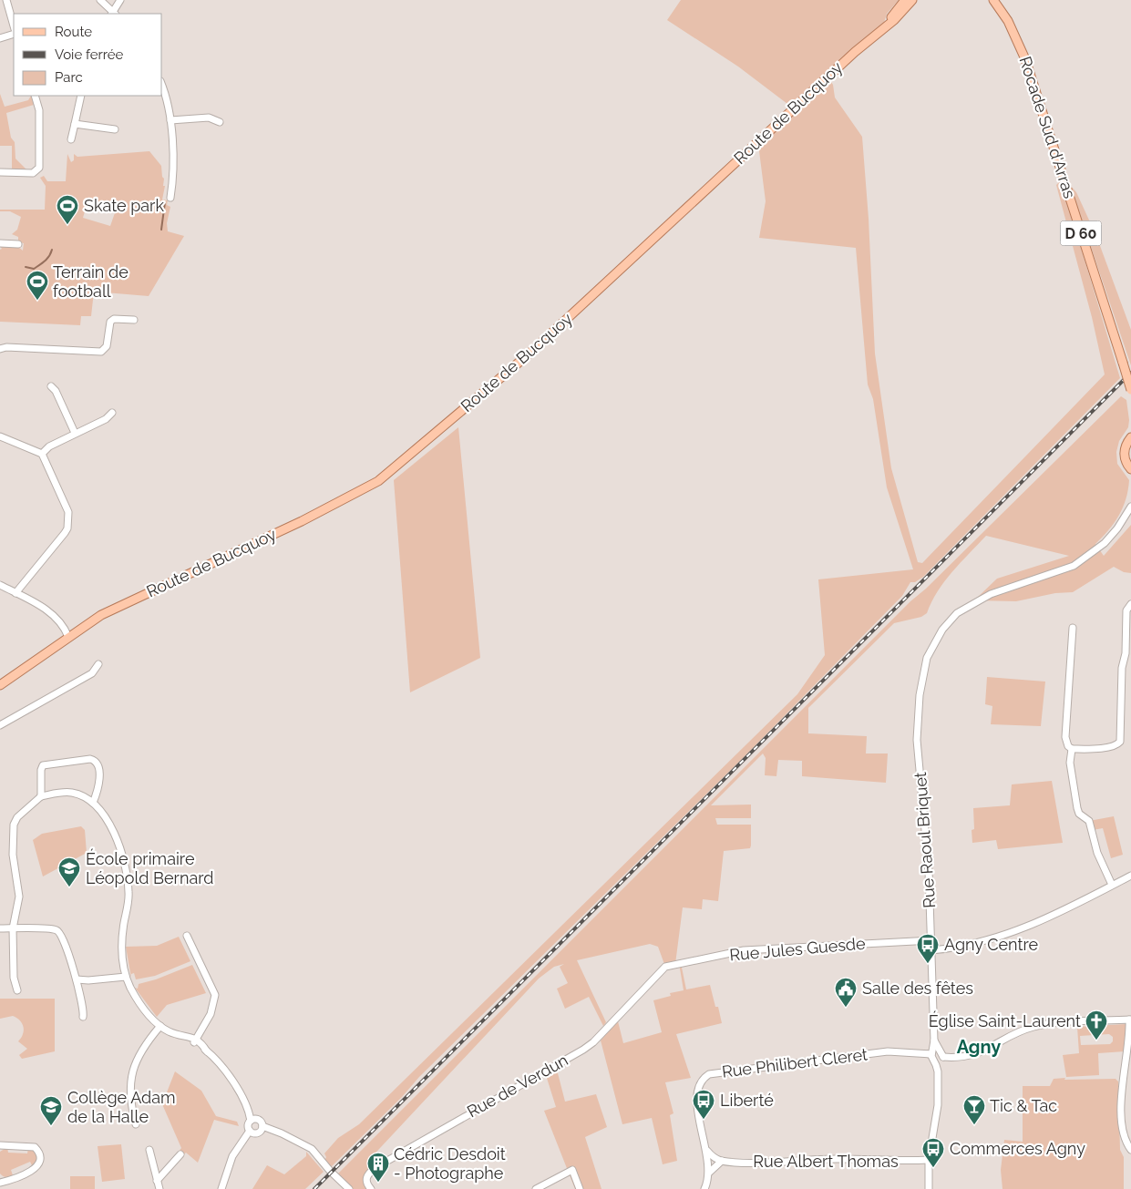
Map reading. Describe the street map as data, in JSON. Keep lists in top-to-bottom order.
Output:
{
  "streets": {
    "main road": ["Route de Bucquoy", "Rocade Sud d'Arras", "D 60"],
    "street": [
      "Rue Raoul Briquet",
      "Rue Jules Guesde",
      "Rue Philibert Cleret",
      "Rue de Verdun",
      "Rue Albert Thomas"
    ]
  },
  "crossings": [
    ["Rue Raoul Briquet", "Rue Jules Guesde"],
    ["Rue Raoul Briquet", "Rue Philibert Cleret"],
    ["Rue Jules Guesde", "Rue de Verdun"]
  ],
  "districts": ["Agny"],
  "places": {
    "sports": ["Skate park", "Terrain de football"],
    "school or university": ["École primaire Léopold Bernard", "Collège Adam de la Halle"],
    "bus stop": ["Agny Centre", "Liberté", "Commerces Agny"],
    "public building": ["Salle des fêtes"],
    "church": ["Église Saint-Laurent"],
    "bar": ["Tic & Tac"],
    "building": ["Cédric Desdoit - Photographe"]
  },
  "legend": ["Route", "Voie ferrée", "Parc"]
}
